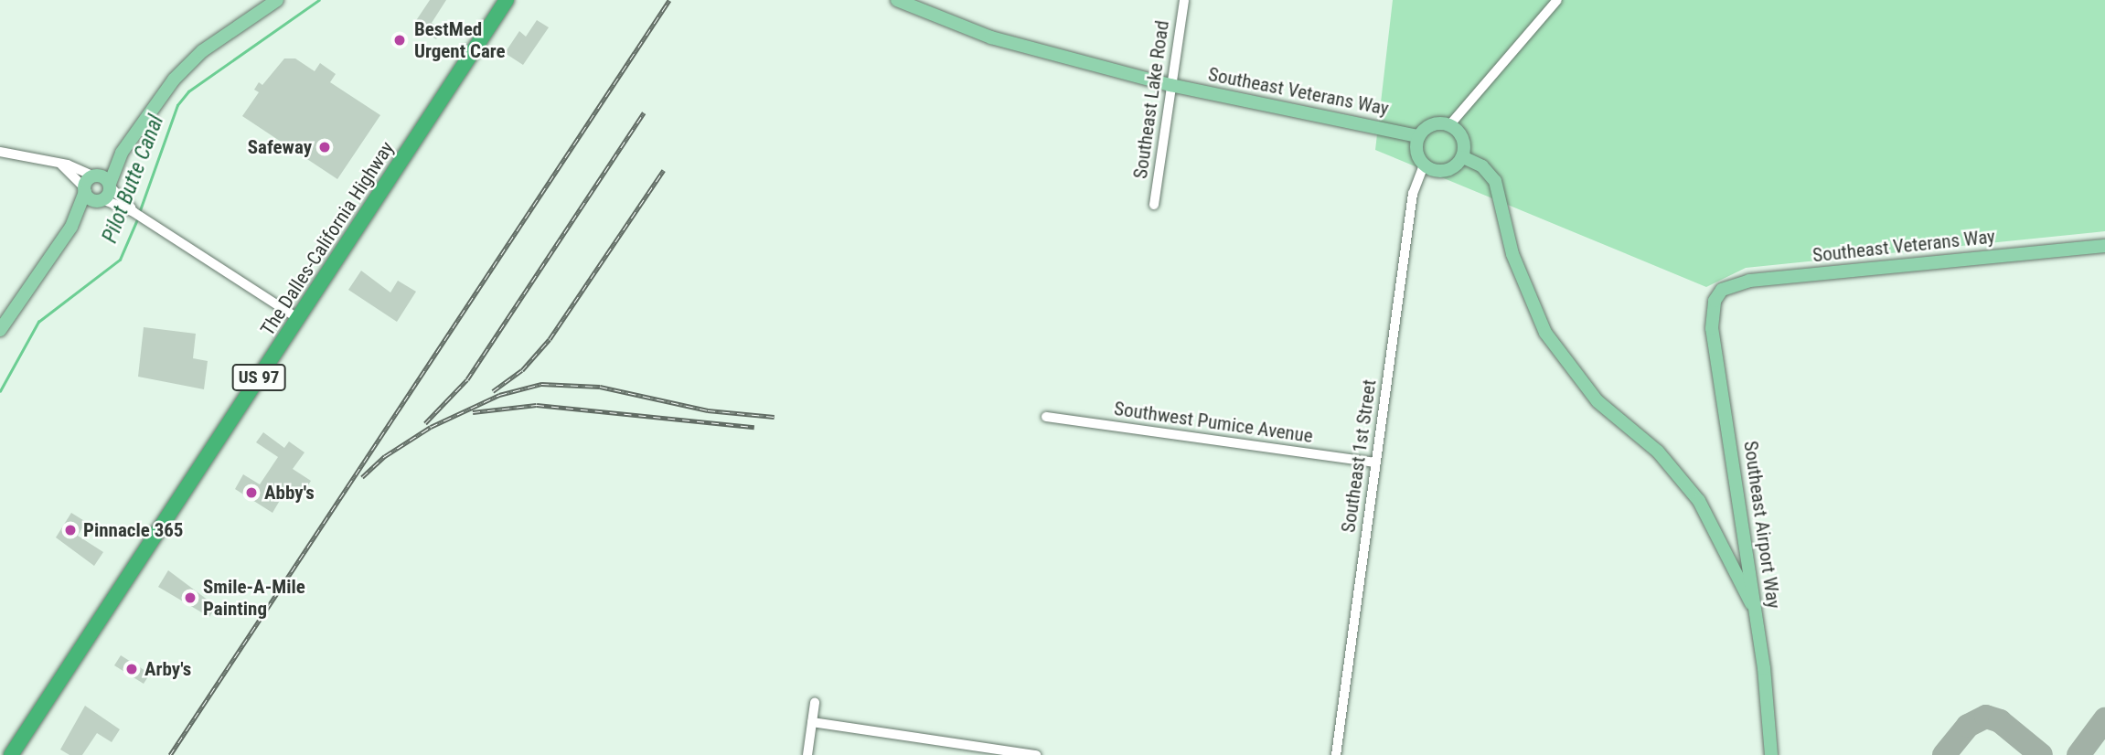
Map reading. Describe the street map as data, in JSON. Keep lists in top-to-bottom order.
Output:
{
  "streets": {
    "highway": ["The Dalles-California Highway", "US 97"],
    "main road": ["Southeast Veterans Way", "Southeast Airport Way"],
    "street": ["Southeast Lake Road", "Southwest Pumice Avenue", "Southeast 1st Street"]
  },
  "crossings": [
    ["Southeast Veterans Way", "Southeast Lake Road"],
    ["Southeast Veterans Way", "Southeast 1st Street"],
    ["Southeast Veterans Way", "Southeast Airport Way"],
    ["Southwest Pumice Avenue", "Southeast 1st Street"]
  ],
  "water": ["Pilot Butte Canal"],
  "places": [
    "BestMed Urgent Care",
    "Safeway",
    "Abby's",
    "Pinnacle 365",
    "Smile-A-Mile Painting",
    "Arby's"
  ]
}
